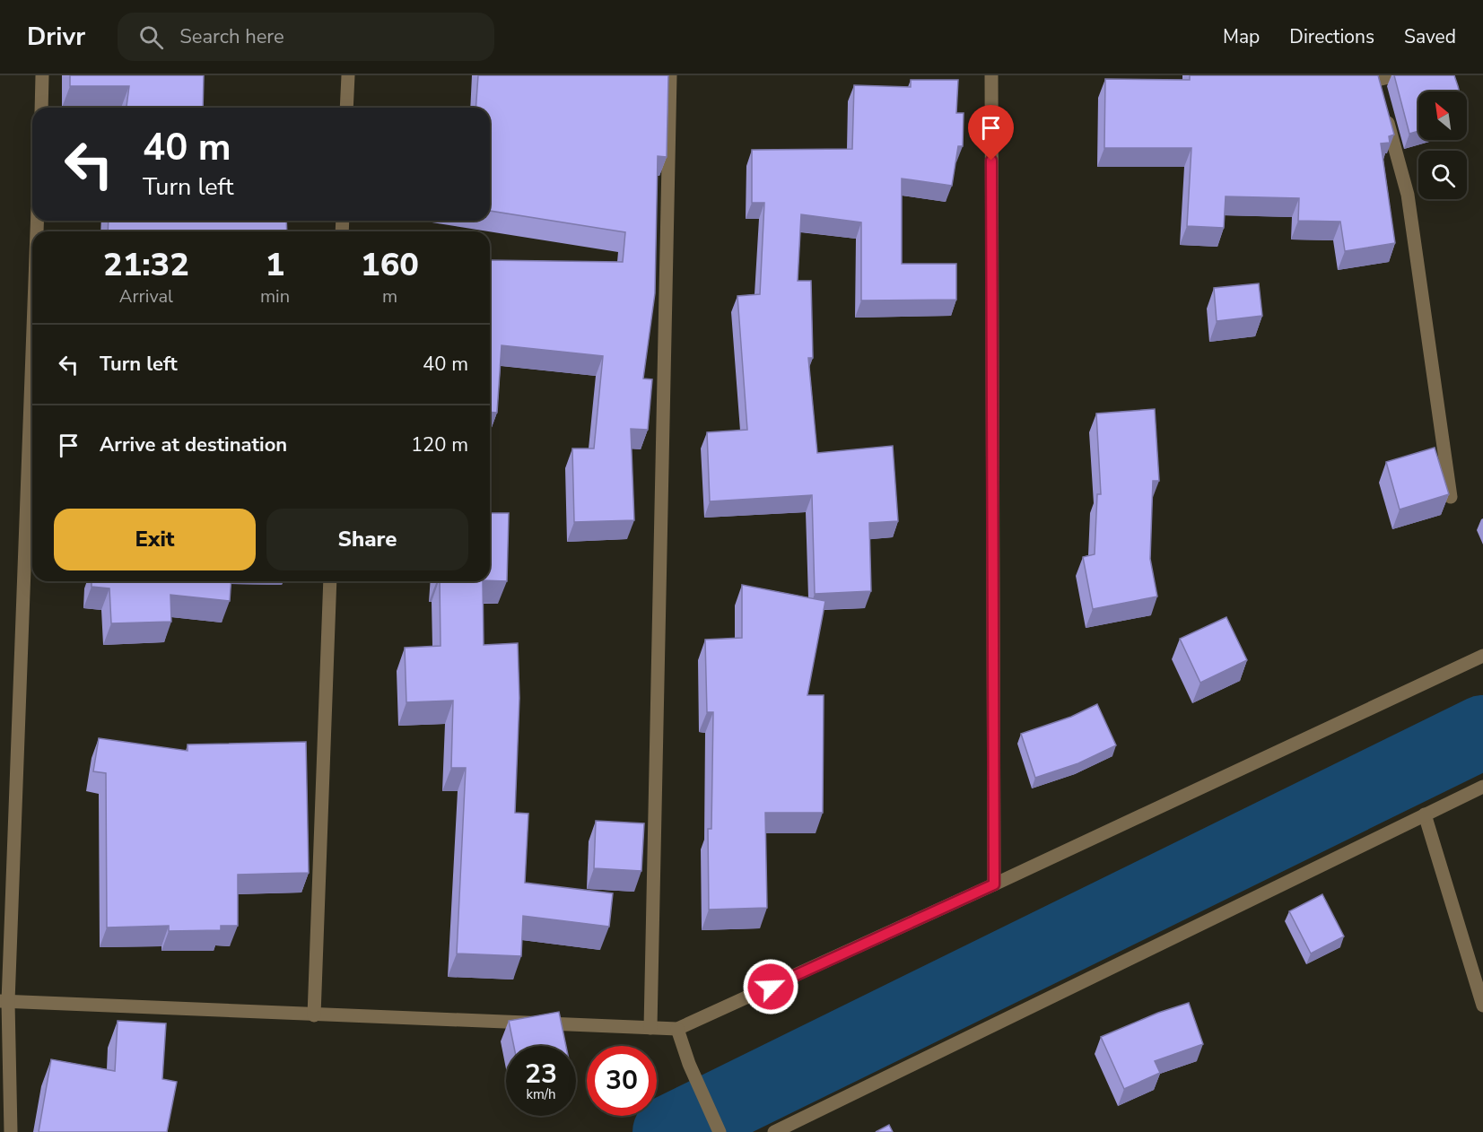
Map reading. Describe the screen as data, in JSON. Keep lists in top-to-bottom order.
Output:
{
  "north": "top left",
  "page": {
    "header": "Drivr",
    "search": "Search here",
    "nav": ["Map", "Directions", "Saved"],
    "turn": ["40 m", "Turn left"],
    "eta": [
      "21:32",
      "Arrival",
      "1",
      "min",
      "160",
      "m"
    ],
    "list": [
      {
        "name": "Turn left",
        "value": "40 m"
      },
      {
        "name": "Arrive at destination",
        "value": "120 m"
      }
    ],
    "buttons": ["Exit", "Share"],
    "speed": "23 km/h",
    "limit": "30"
  }
}
